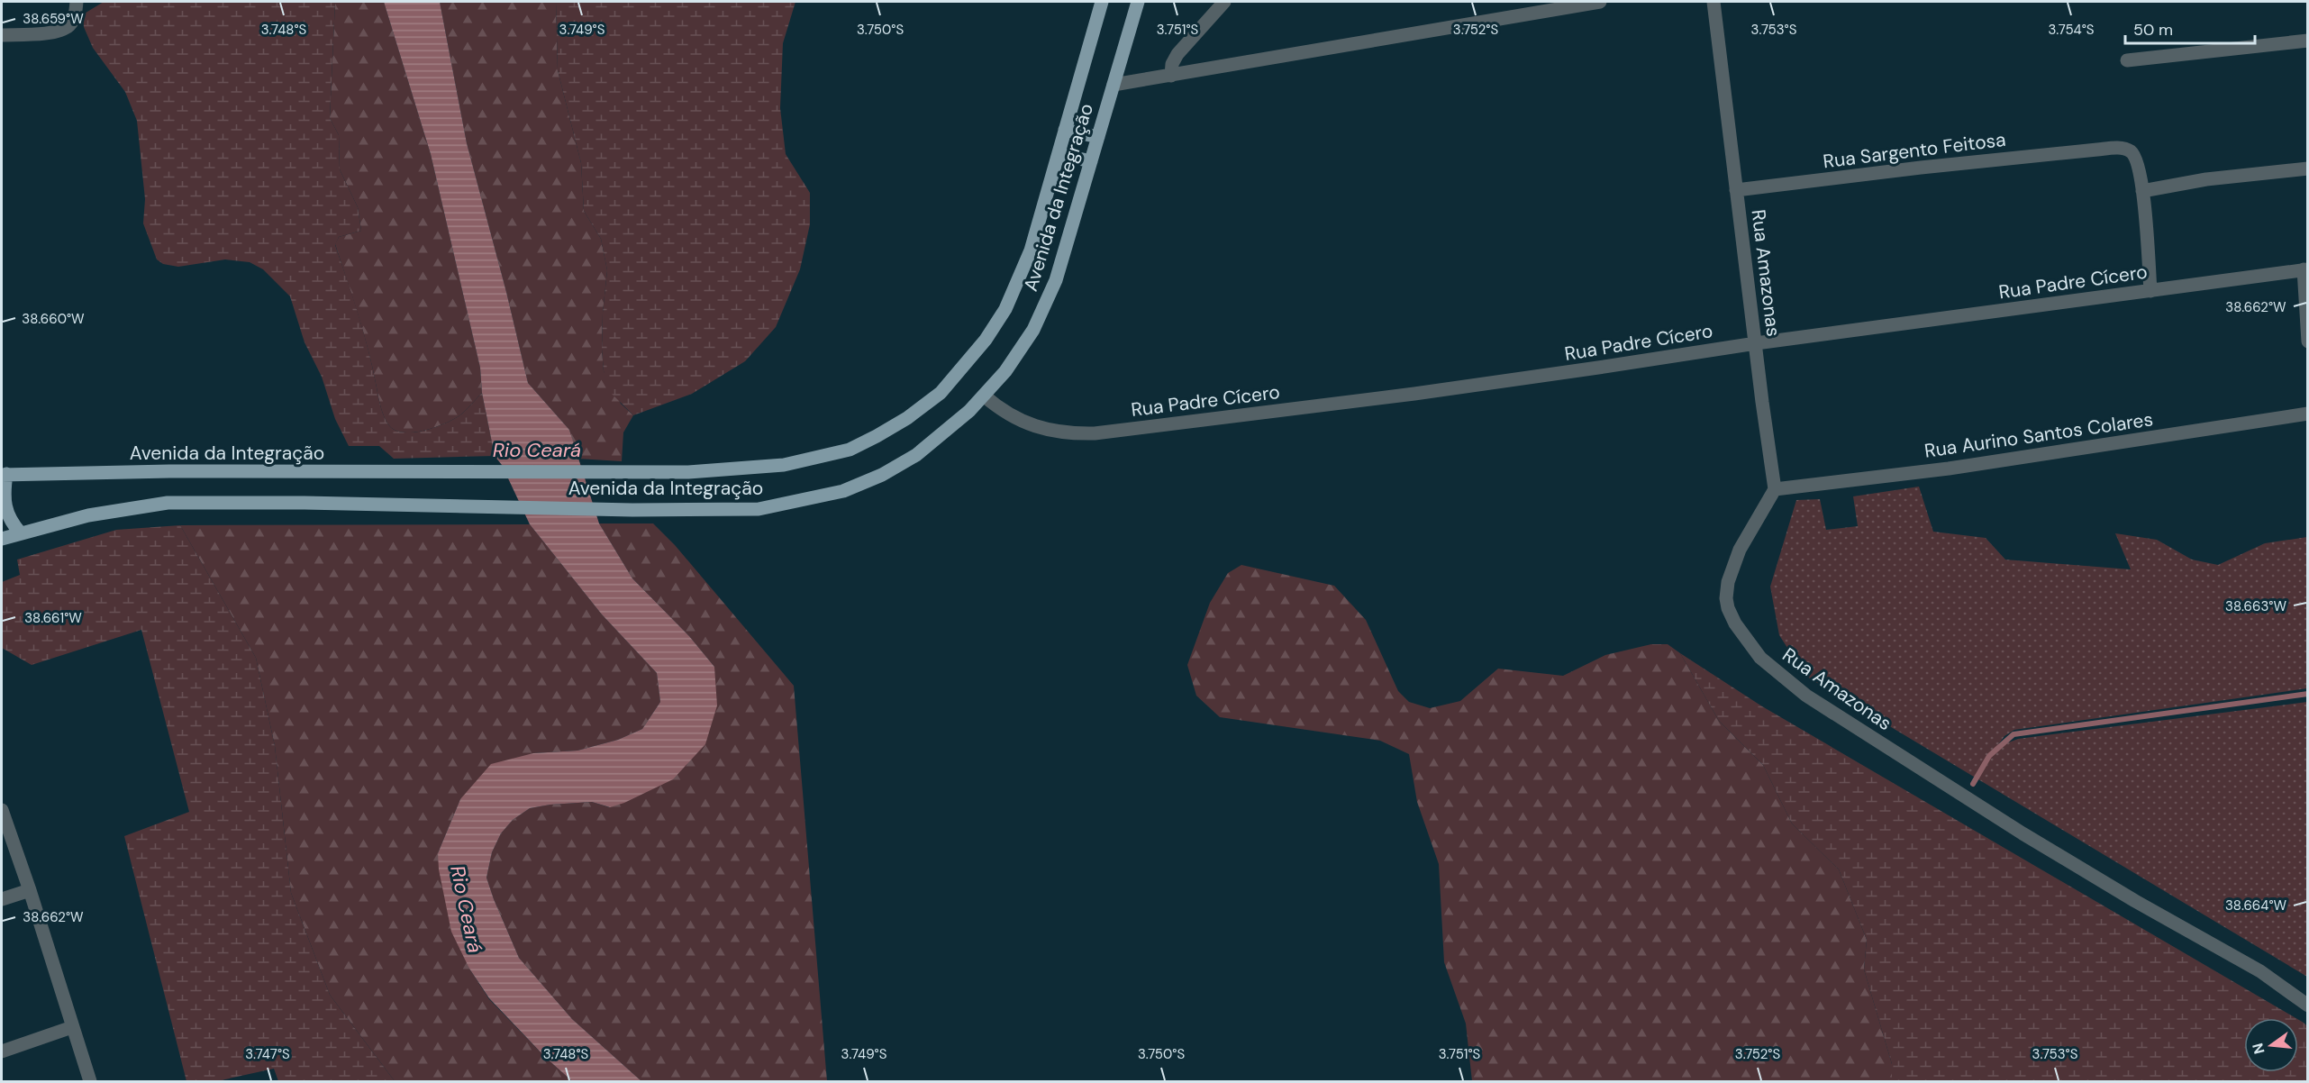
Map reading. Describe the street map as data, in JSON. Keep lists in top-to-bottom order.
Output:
{
  "streets": {
    "main road": ["Avenida da Integração"],
    "street": [
      "Rua Sargento Feitosa",
      "Rua Amazonas",
      "Rua Padre Cícero",
      "Rua Aurino Santos Colares"
    ]
  },
  "crossings": [
    ["Rua Sargento Feitosa", "Rua Amazonas"],
    ["Avenida da Integração", "Rua Padre Cícero"],
    ["Rua Amazonas", "Rua Padre Cícero"],
    ["Rua Amazonas", "Rua Aurino Santos Colares"]
  ],
  "water": ["Rio Ceará"],
  "scale_bar": "50 m",
  "north": "left",
  "coordinates": [
    "38.659°W",
    "3.748°S",
    "3.749°S",
    "3.750°S",
    "3.751°S",
    "3.752°S",
    "3.753°S",
    "3.754°S",
    "38.662°W",
    "38.660°W",
    "38.663°W",
    "38.661°W",
    "38.664°W",
    "3.747°S"
  ]
}
